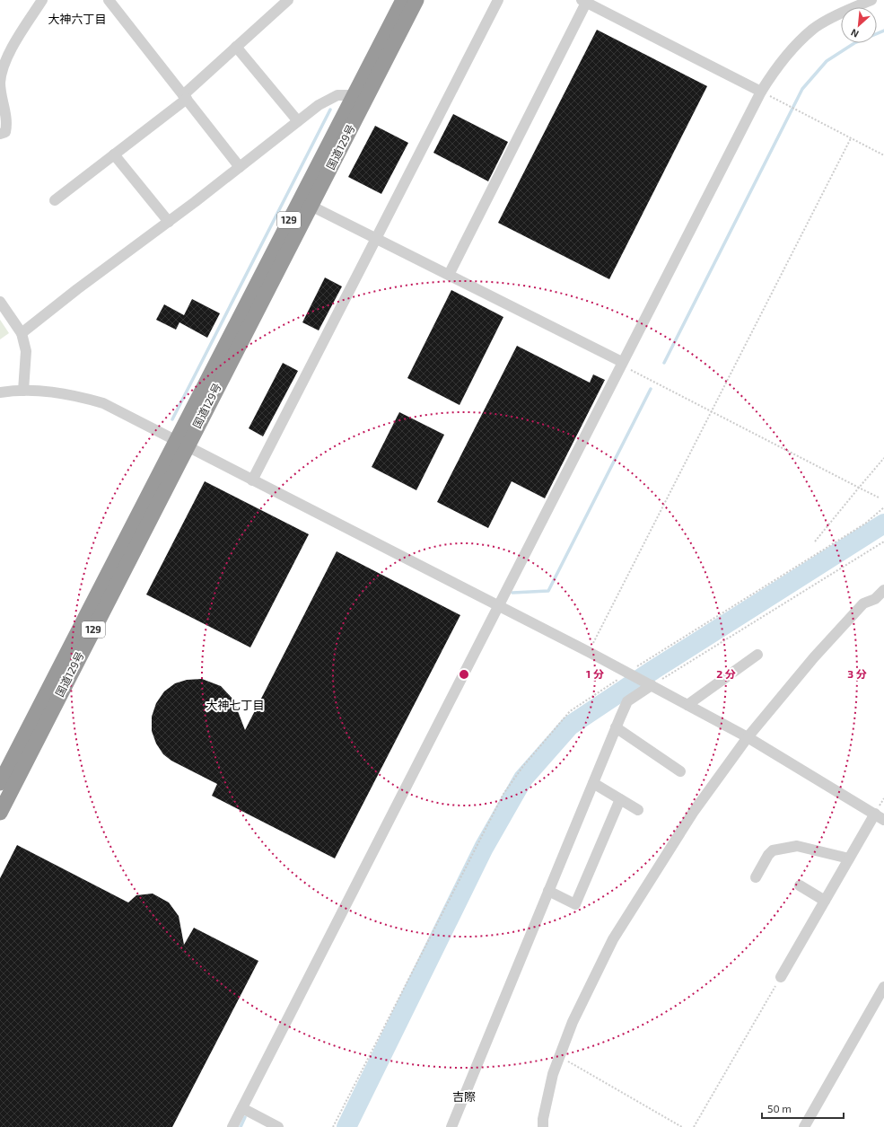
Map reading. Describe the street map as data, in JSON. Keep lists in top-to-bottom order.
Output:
{
  "streets": {
    "highway": ["国道129号", "129"]
  },
  "districts": ["大神六丁目", "大神七丁目", "吉際"],
  "scale_bar": "50 m",
  "north": "bottom left",
  "rings": ["1 分", "2 分", "3 分"]
}
